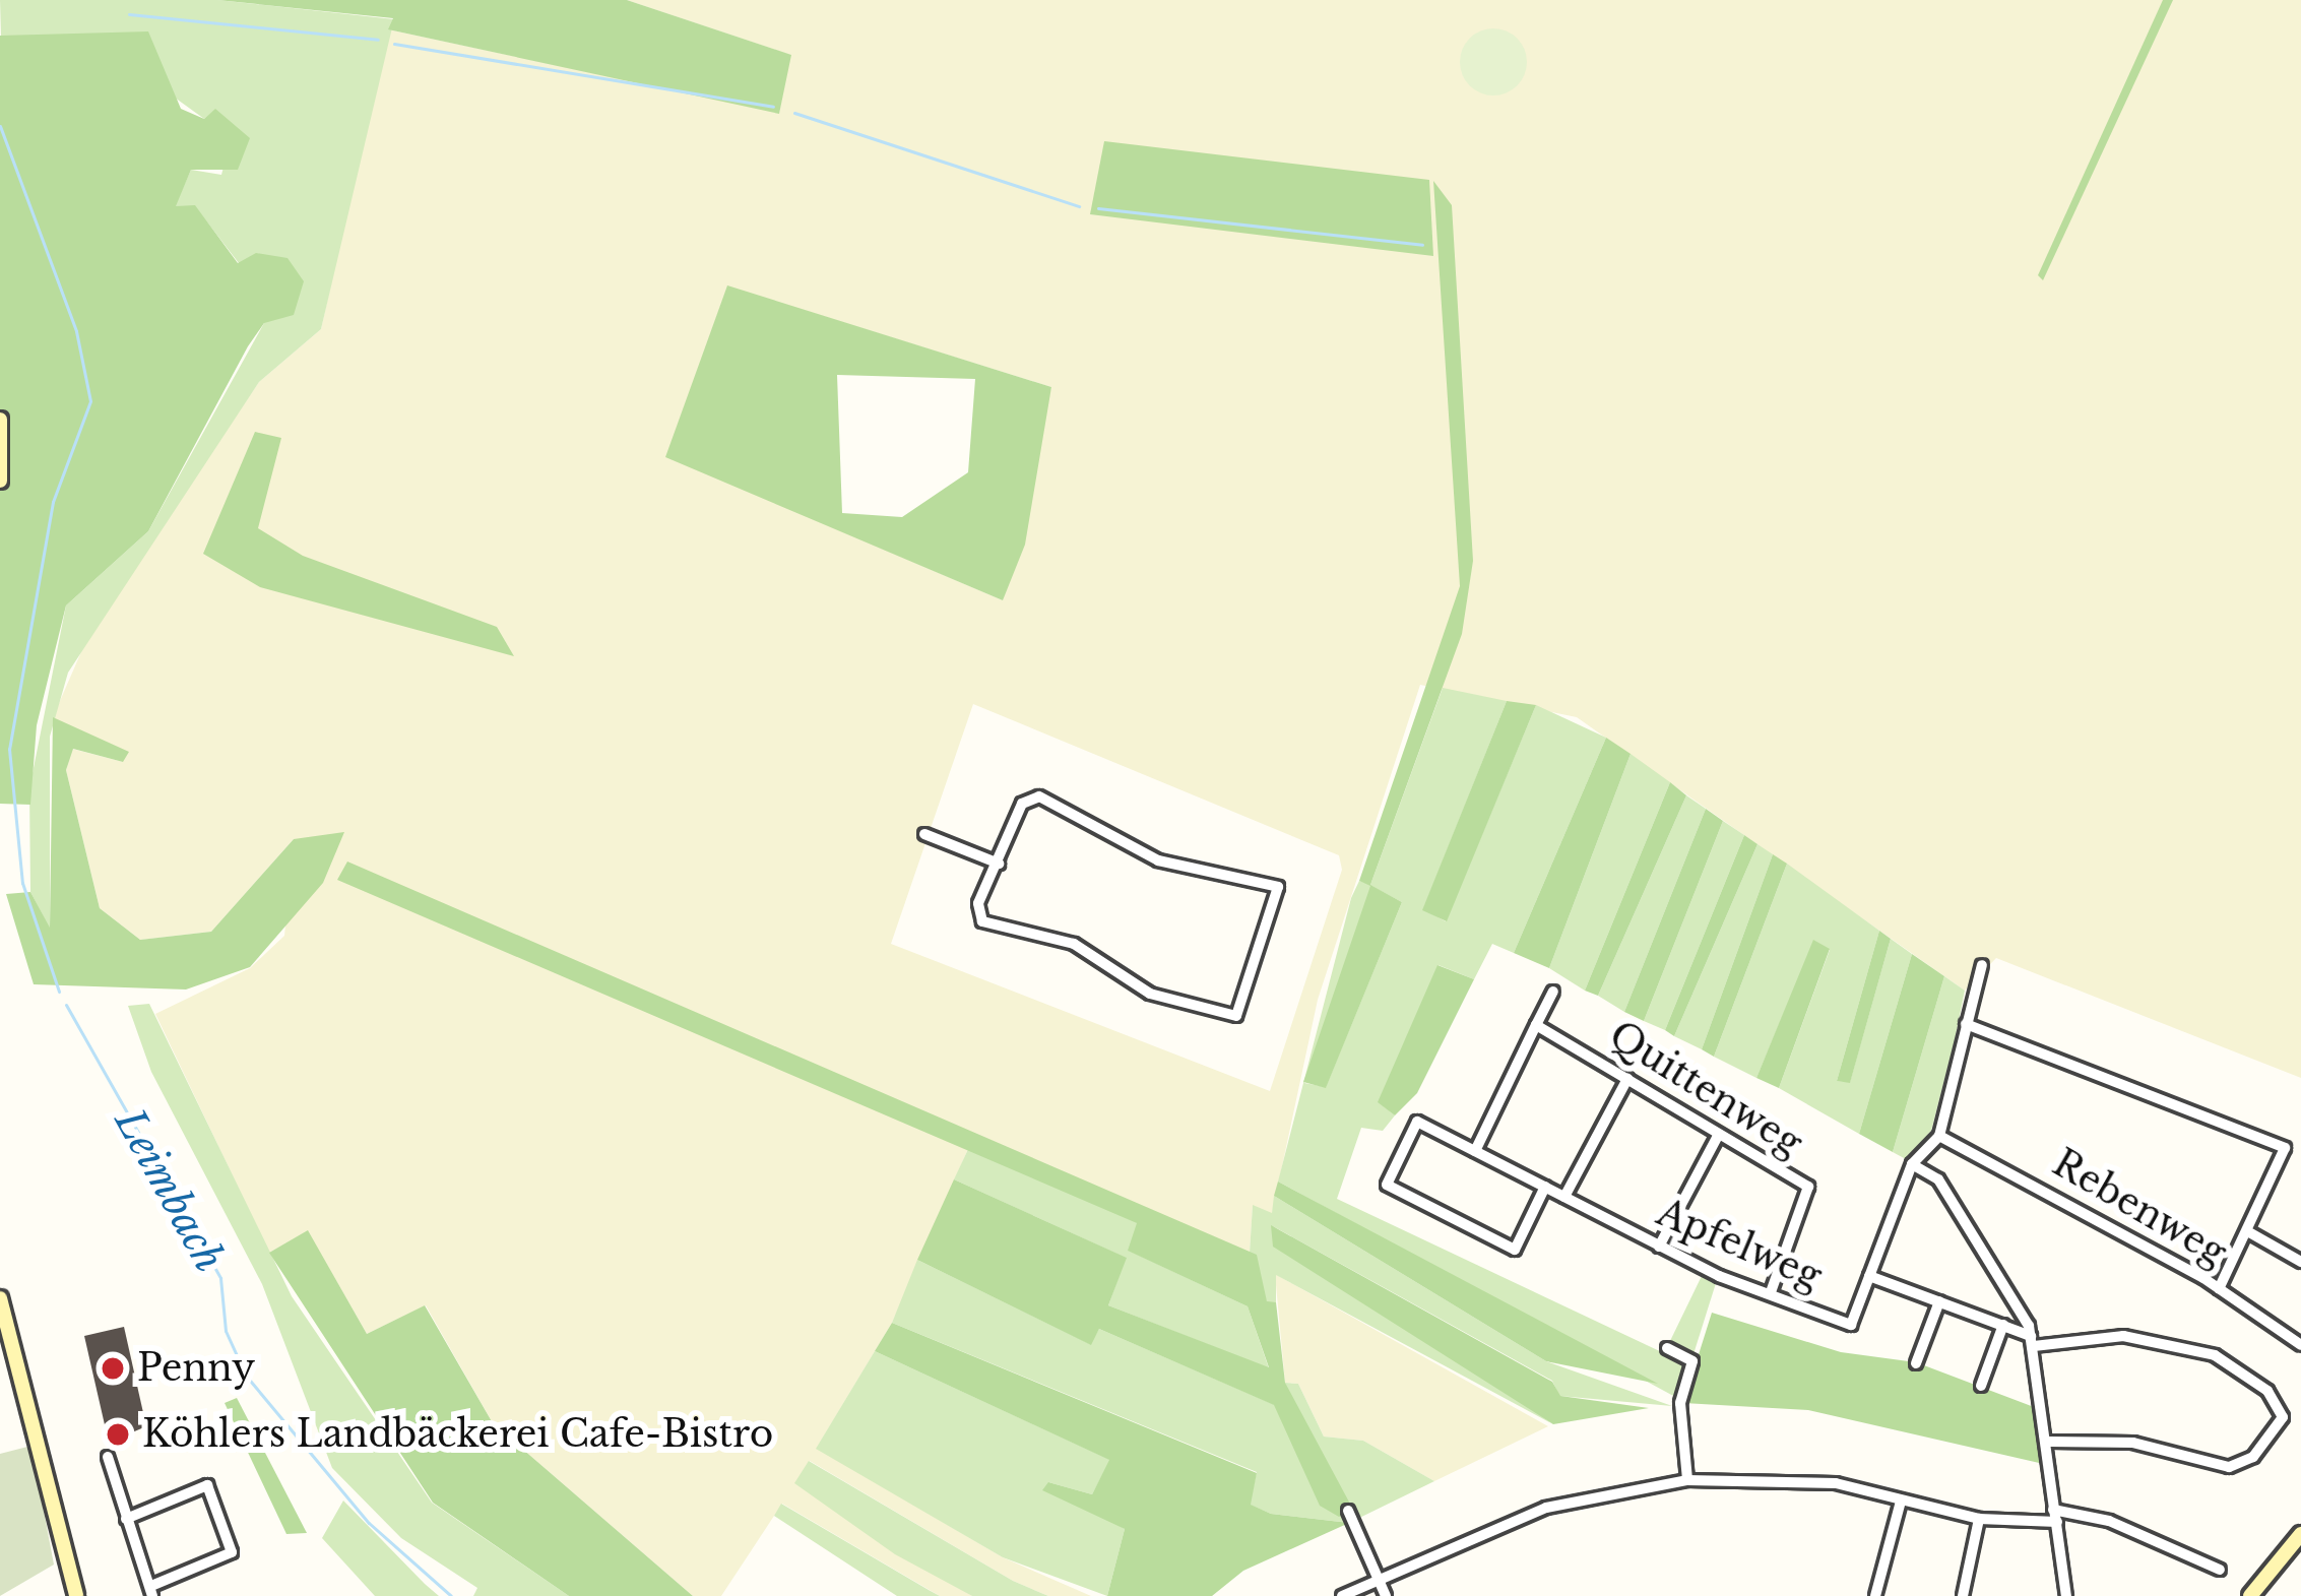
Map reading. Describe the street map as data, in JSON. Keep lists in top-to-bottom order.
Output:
{
  "streets": {
    "street": ["Quittenweg", "Rebenweg", "Apfelweg"]
  },
  "crossings": [
    ["Quittenweg", "Apfelweg"],
    ["Rebenweg", "Apfelweg"]
  ],
  "water": ["Leimbach"],
  "places": ["Penny", "Köhlers Landbäckerei Cafe-Bistro"]
}
